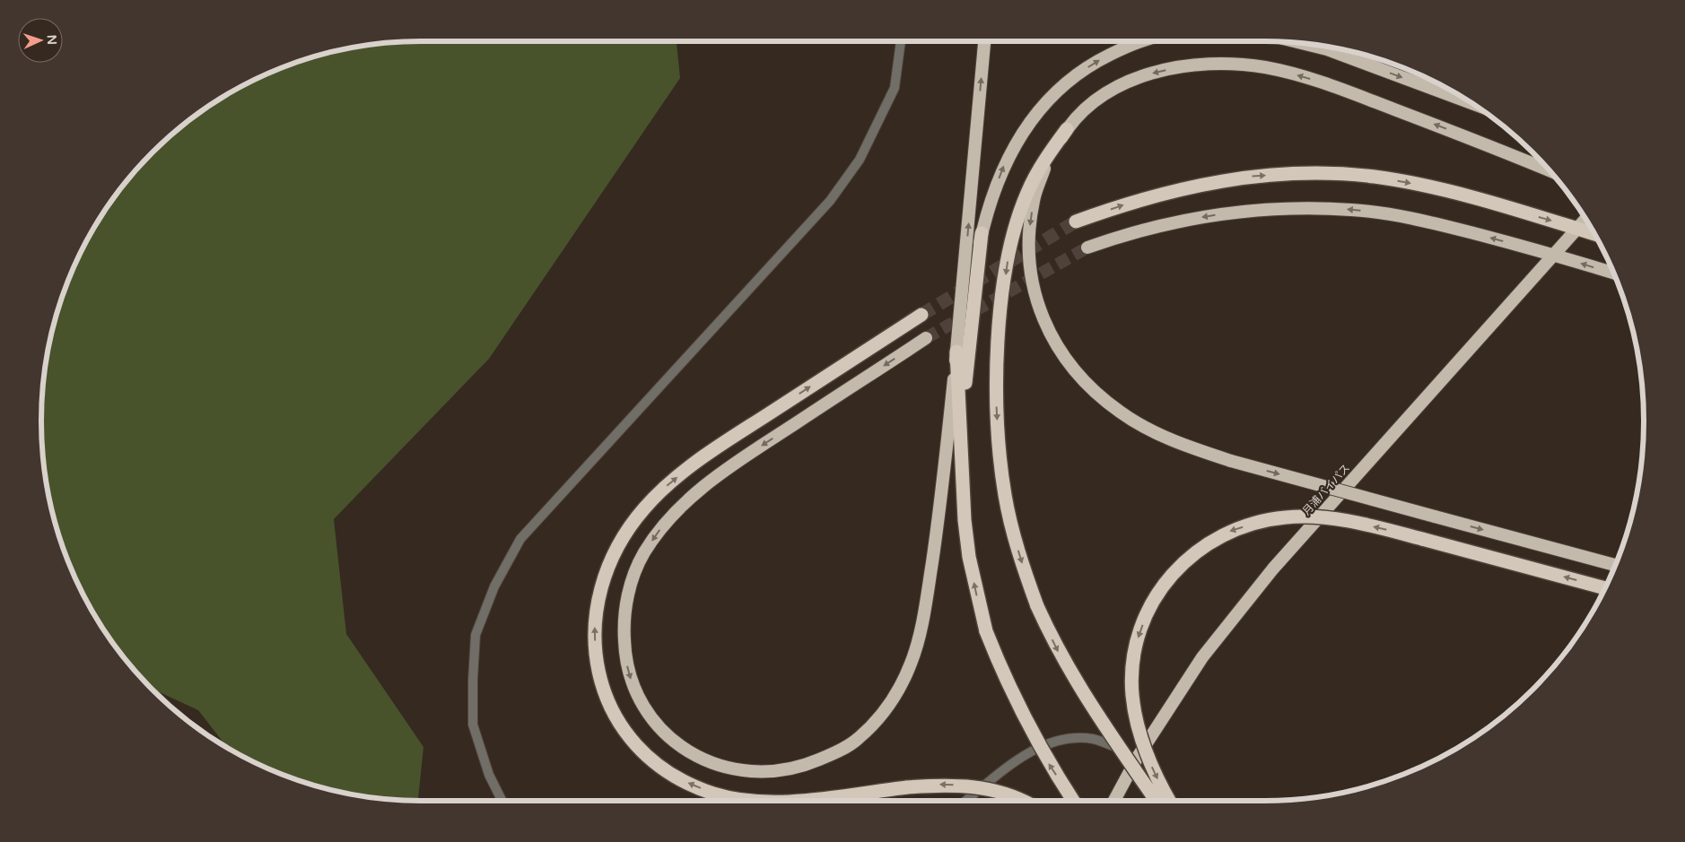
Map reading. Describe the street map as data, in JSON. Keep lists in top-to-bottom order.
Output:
{
  "streets": {
    "highway": ["月浦バイパス"]
  },
  "north": "right"
}
